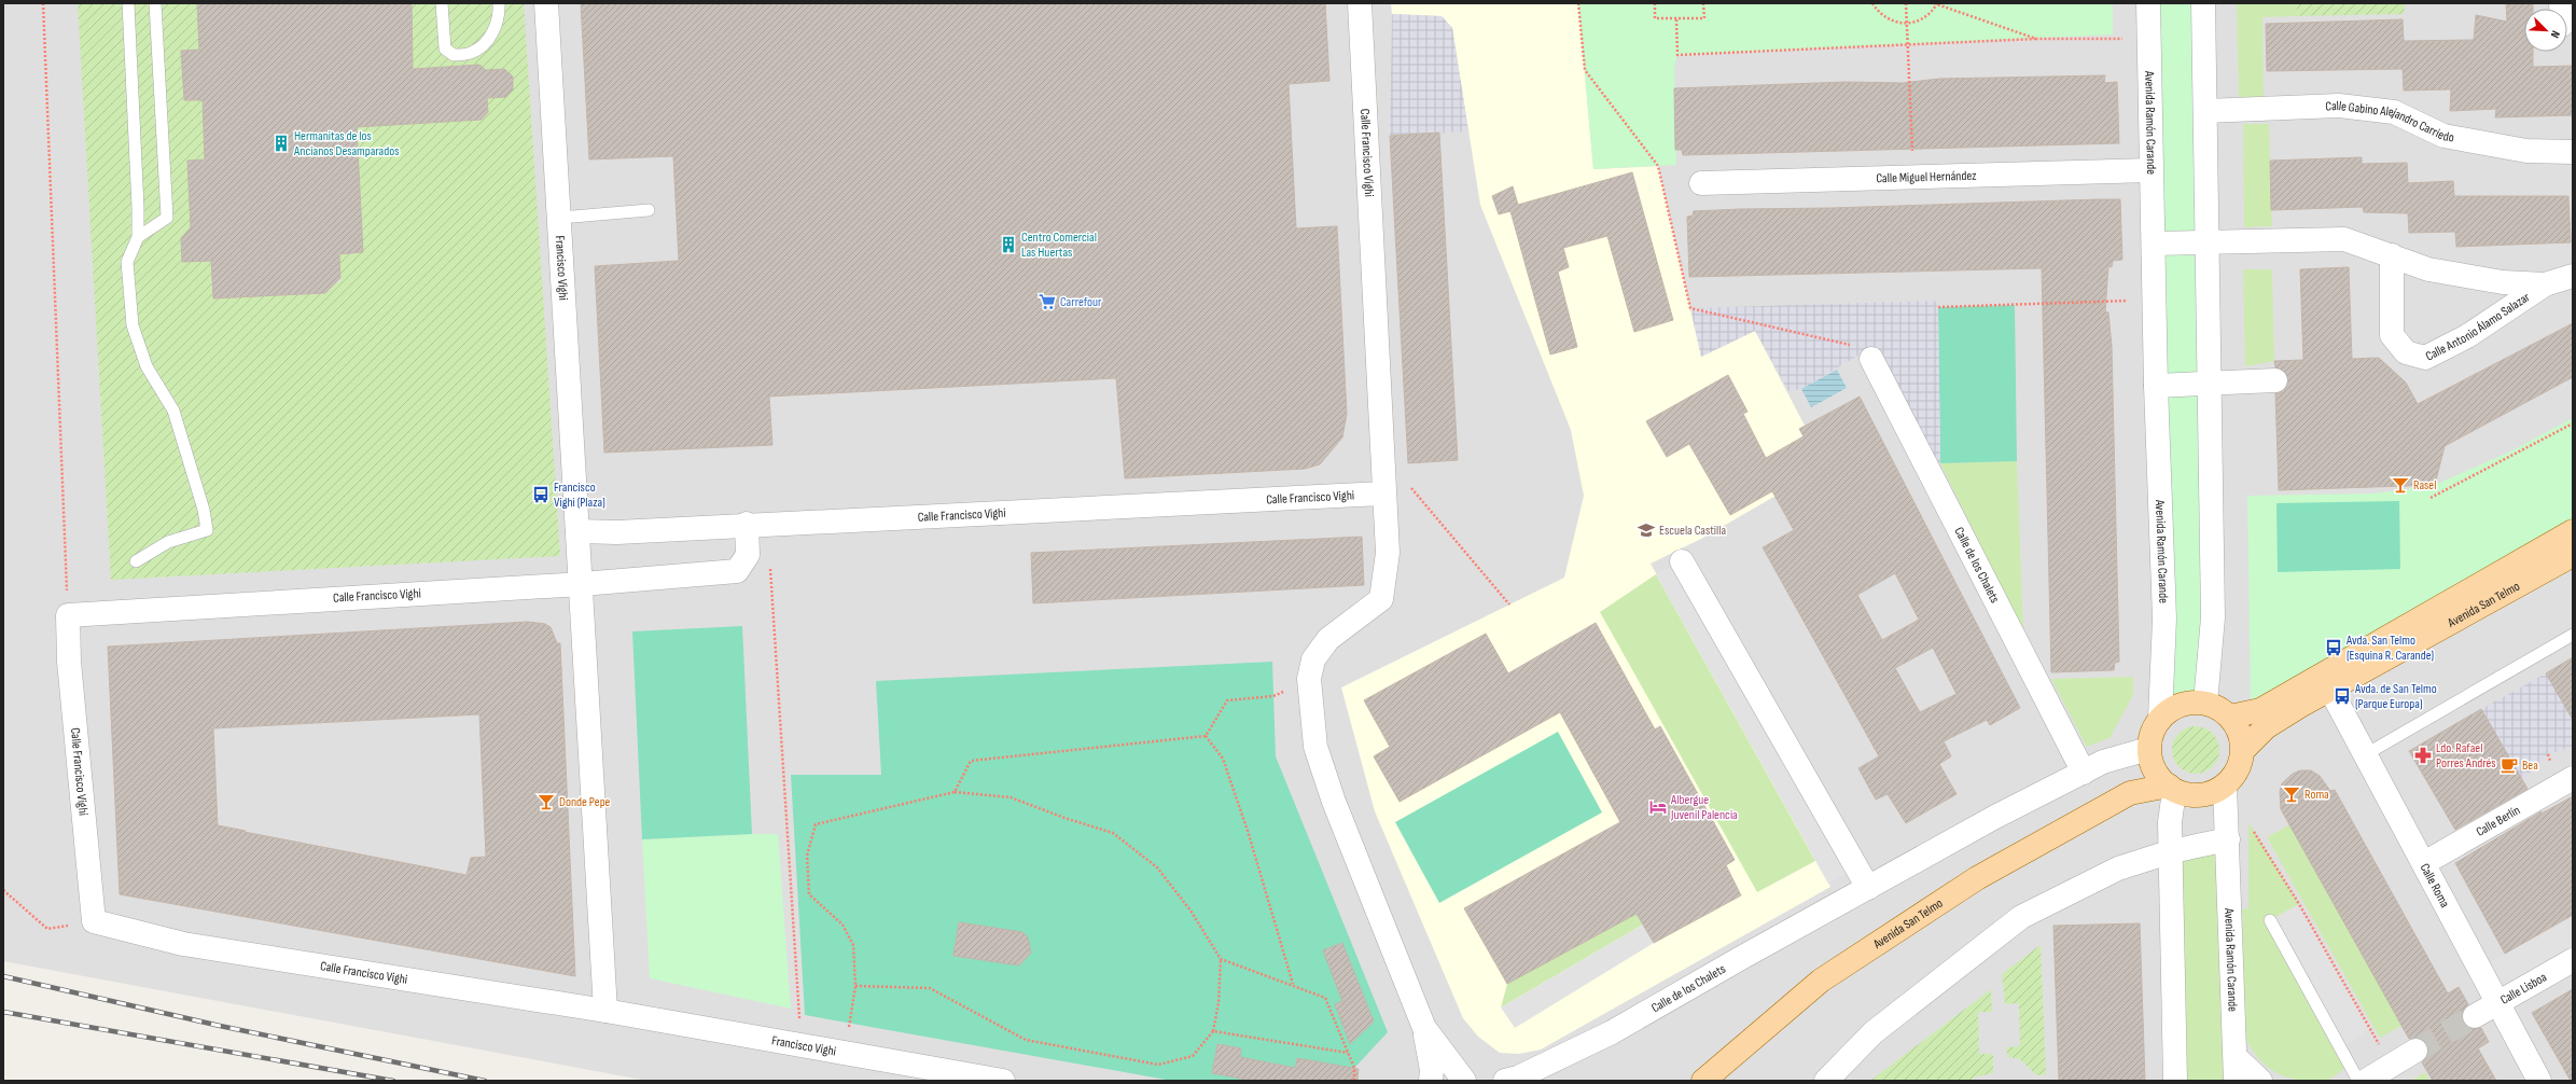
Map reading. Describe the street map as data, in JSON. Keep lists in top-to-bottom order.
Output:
{
  "streets": {
    "main road": ["Avenida San Telmo"],
    "street": [
      "Avenida Ramón Carande",
      "Calle Gabino Alejandro Carriedo",
      "Calle Francisco Vighi",
      "Calle Miguel Hernández",
      "Francisco Vighi",
      "Calle Antonio Álamo Salazar",
      "Calle de los Chalets",
      "Calle Berlín",
      "Calle Roma",
      "Calle Lisboa"
    ]
  },
  "crossings": [
    ["Avenida Ramón Carande", "Calle Miguel Hernández"],
    ["Avenida Ramón Carande", "Calle de los Chalets"],
    ["Avenida Ramón Carande", "Avenida San Telmo"],
    ["Calle Francisco Vighi", "Francisco Vighi"],
    ["Calle de los Chalets", "Avenida San Telmo"],
    ["Avenida San Telmo", "Calle Roma"],
    ["Calle Berlín", "Calle Roma"],
    ["Calle Roma", "Calle Lisboa"]
  ],
  "places": {
    "building": ["Hermanitas de los Ancianos Desamparados", "Centro Comercial Las Huertas"],
    "supermarket": ["Carrefour"],
    "bar": ["Rasel", "Roma", "Donde Pepe"],
    "bus stop": ["Francisco Vighi (Plaza)", "Avda. San Telmo (Esquina R. Carande)", "Avda. de San Telmo (Parque Europa)"],
    "school or university": ["Escuela Castilla"],
    "pharmacy": ["Ldo. Rafael Porres Andrés"],
    "cafe": ["Bea"],
    "hotel": ["Albergue Juvenil Palencia"]
  },
  "north": "bottom right"
}
